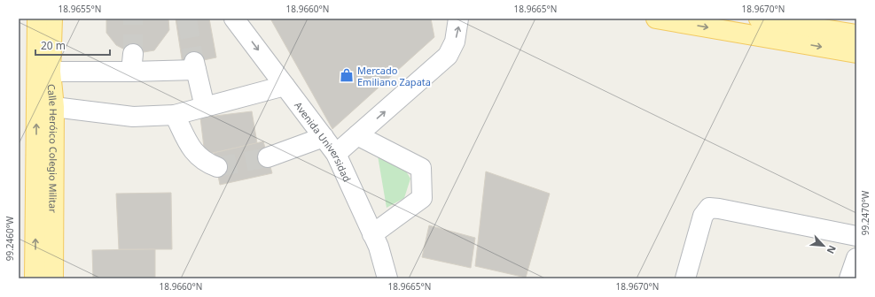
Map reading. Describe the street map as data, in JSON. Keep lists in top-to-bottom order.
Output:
{
  "streets": {
    "main road": ["Calle Heróico Colegio Militar"],
    "street": ["Avenida Universidad"]
  },
  "places": {
    "shop": ["Mercado Emiliano Zapata"]
  },
  "scale_bar": "20 m",
  "north": "bottom right",
  "coordinates": [
    "18.9655°N",
    "18.9660°N",
    "18.9665°N",
    "18.9670°N",
    "99.2470°W",
    "99.2460°W"
  ]
}
